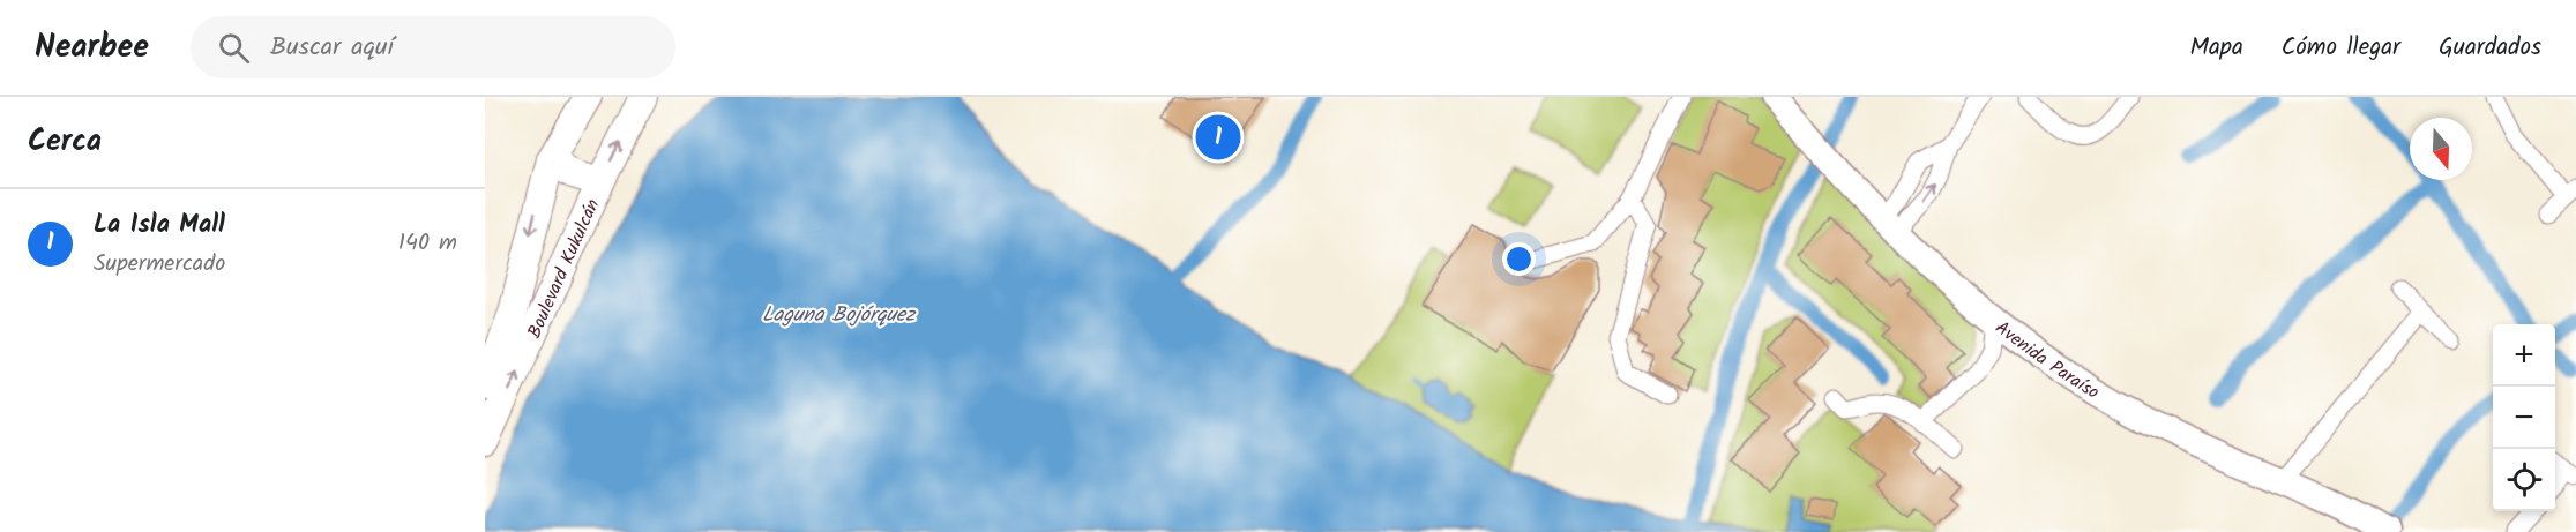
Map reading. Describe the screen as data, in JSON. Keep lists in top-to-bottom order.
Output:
{
  "streets": {
    "main road": ["Boulevard Kukulcán"],
    "street": ["Avenida Paraíso"]
  },
  "water": ["Laguna Bojórquez"],
  "north": "bottom",
  "page": {
    "header": "Nearbee",
    "search": "Buscar aquí",
    "nav": ["Mapa", "Cómo llegar", "Guardados"],
    "heading": "Cerca",
    "pins": "1",
    "list": [
      {
        "mark": "1",
        "name": "La Isla Mall",
        "note": "Supermercado",
        "value": "140 m"
      }
    ],
    "map_buttons": ["+", "−"]
  }
}
